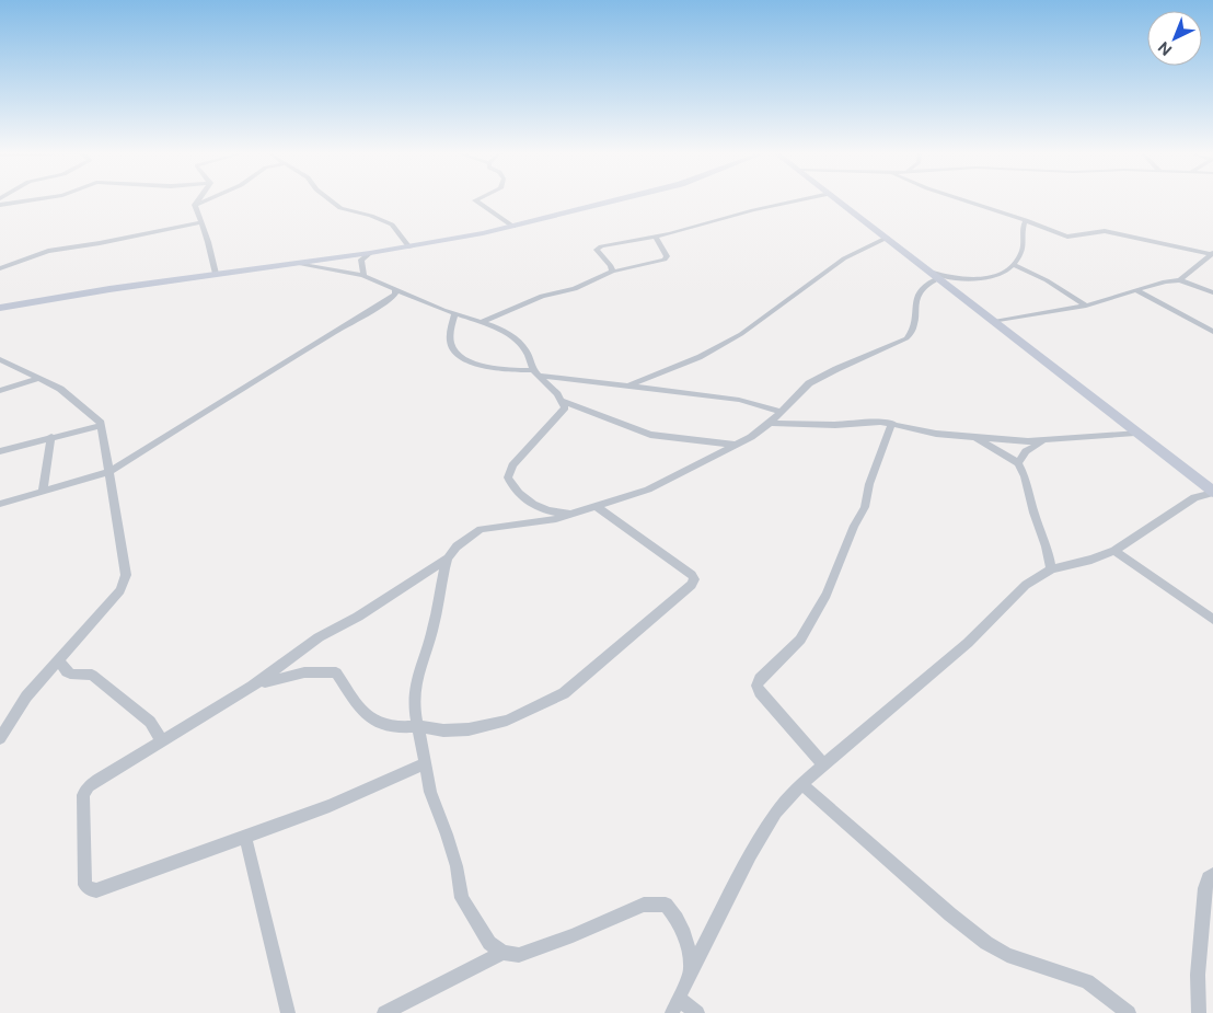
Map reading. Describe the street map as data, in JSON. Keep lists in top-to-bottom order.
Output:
{
  "north": "bottom left"
}
